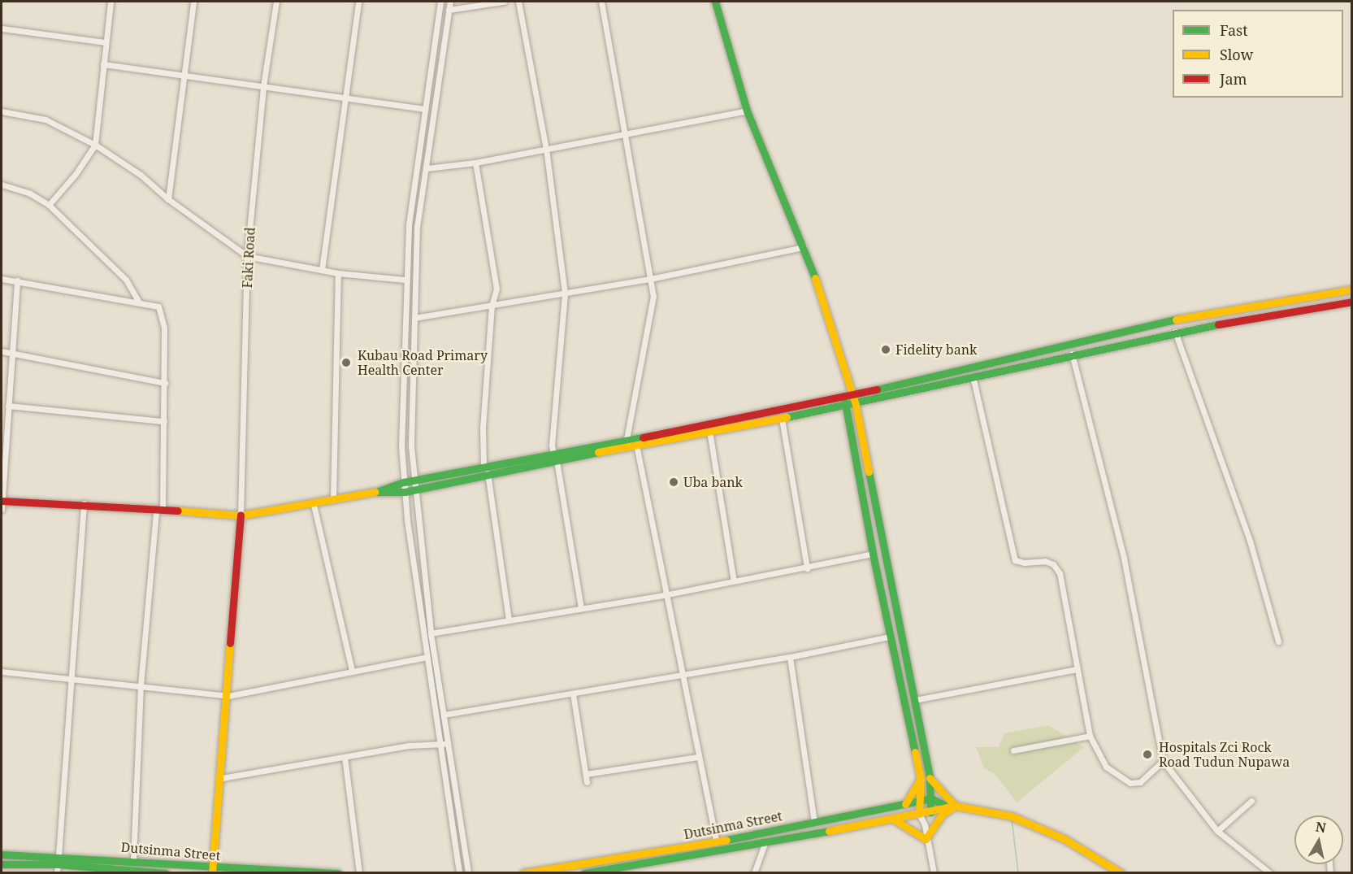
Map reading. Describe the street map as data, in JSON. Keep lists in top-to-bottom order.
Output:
{
  "streets": {
    "street": ["Faki Road", "Dutsinma Street"]
  },
  "places": [
    "Fidelity bank",
    "Kubau Road Primary Health Center",
    "Uba bank",
    "Hospitals Zci Rock Road Tudun Nupawa"
  ],
  "legend": ["Fast", "Slow", "Jam"],
  "north": "top"
}
